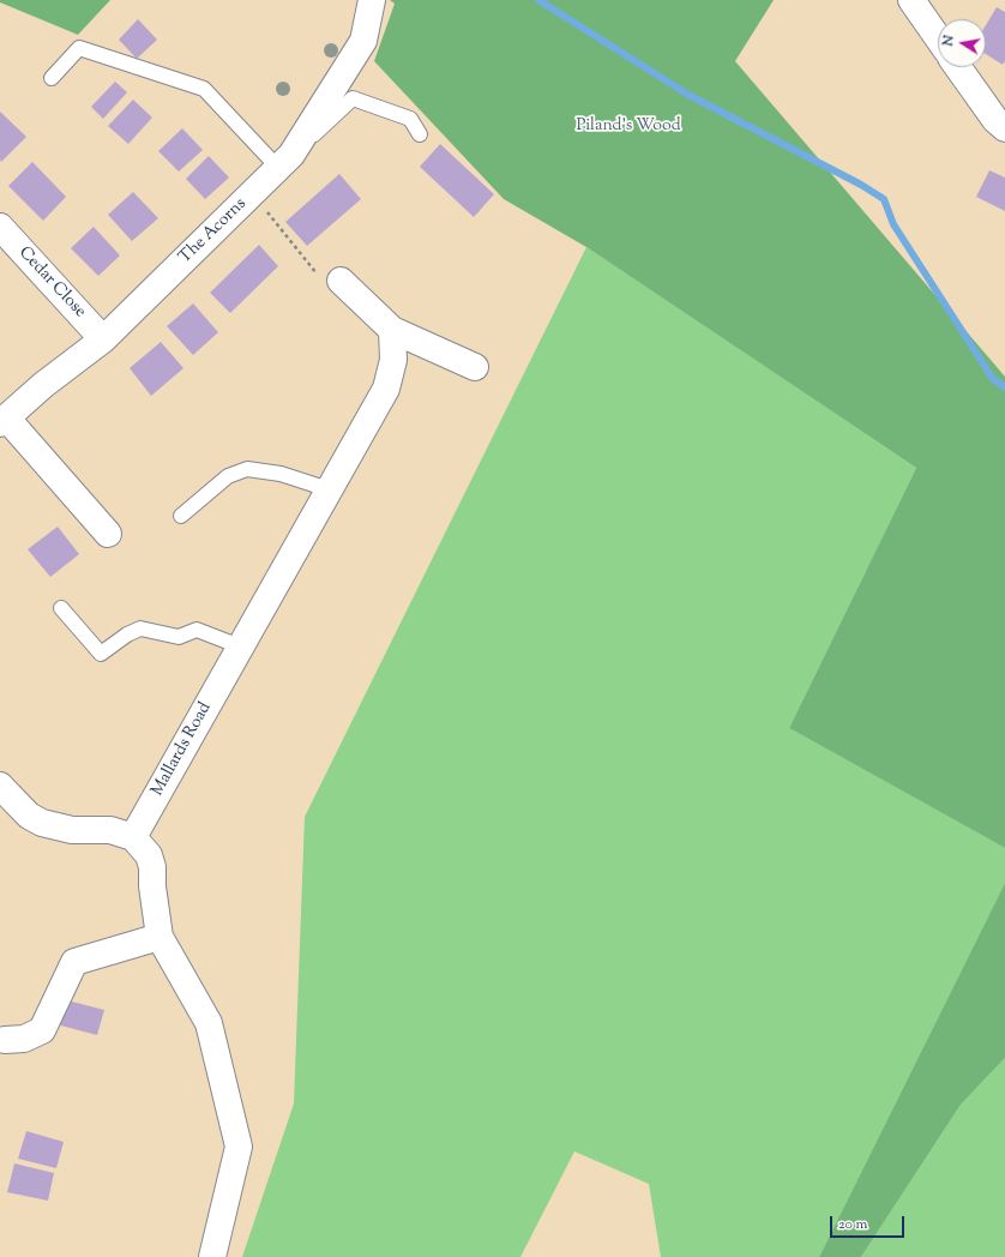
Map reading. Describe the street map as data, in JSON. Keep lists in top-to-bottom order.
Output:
{
  "streets": {
    "street": ["The Acorns", "Cedar Close", "Mallards Road"]
  },
  "crossings": [
    ["The Acorns", "Cedar Close"]
  ],
  "parks": ["Piland's Wood"],
  "scale_bar": "20 m",
  "north": "left"
}
